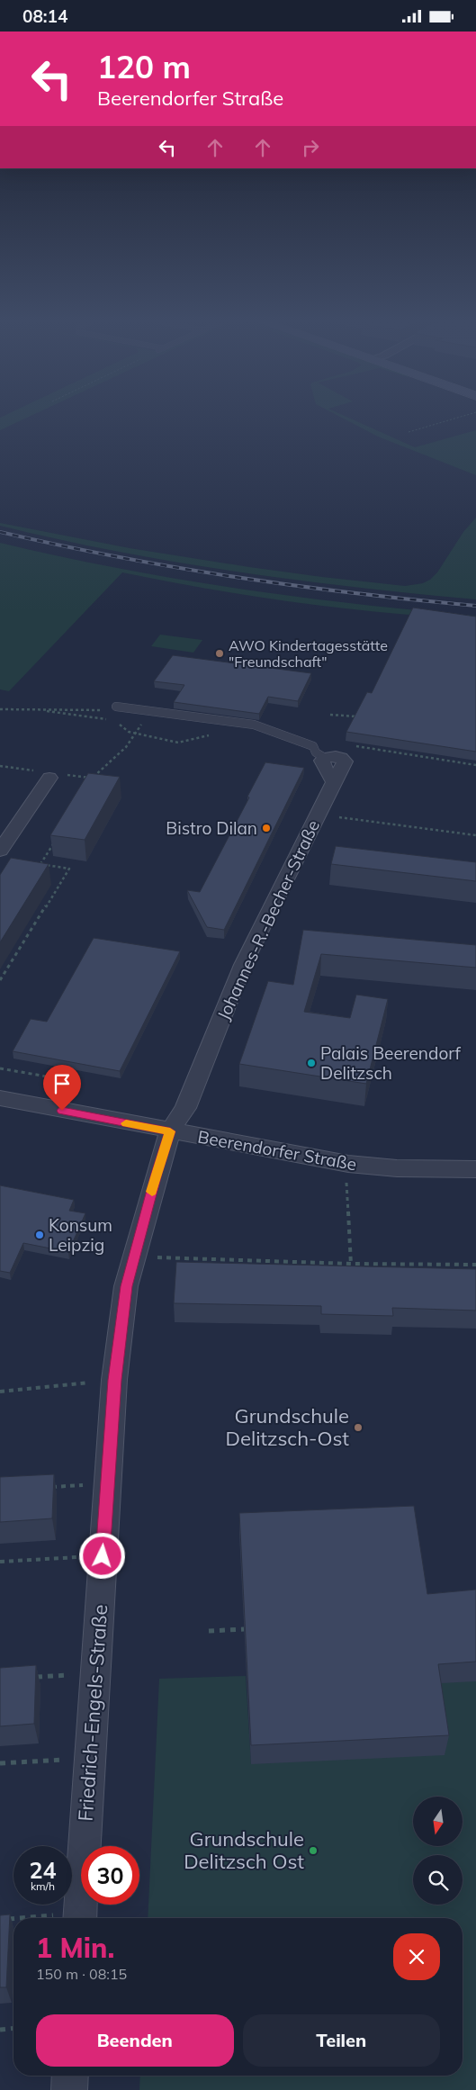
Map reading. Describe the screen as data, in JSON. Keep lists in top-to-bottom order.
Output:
{
  "streets": {
    "street": ["Johannes-R.-Becher-Straße", "Beerendorfer Straße", "Friedrich-Engels-Straße"]
  },
  "crossings": [
    ["Johannes-R.-Becher-Straße", "Beerendorfer Straße"],
    ["Johannes-R.-Becher-Straße", "Friedrich-Engels-Straße"],
    ["Beerendorfer Straße", "Friedrich-Engels-Straße"]
  ],
  "places": [
    "AWO Kindertagesstätte \"Freundschaft\"",
    "Bistro Dilan",
    "Palais Beerendorf Delitzsch",
    "Konsum Leipzig",
    "Grundschule Delitzsch-Ost",
    "Grundschule Delitzsch Ost"
  ],
  "north": "bottom",
  "page": {
    "status": "08:14",
    "turn": ["120 m", "Beerendorfer Straße"],
    "speed": "24 km/h",
    "limit": "30",
    "heading": ["1 Min.", "150 m · 08:15"],
    "buttons": ["Beenden", "Teilen"]
  }
}
